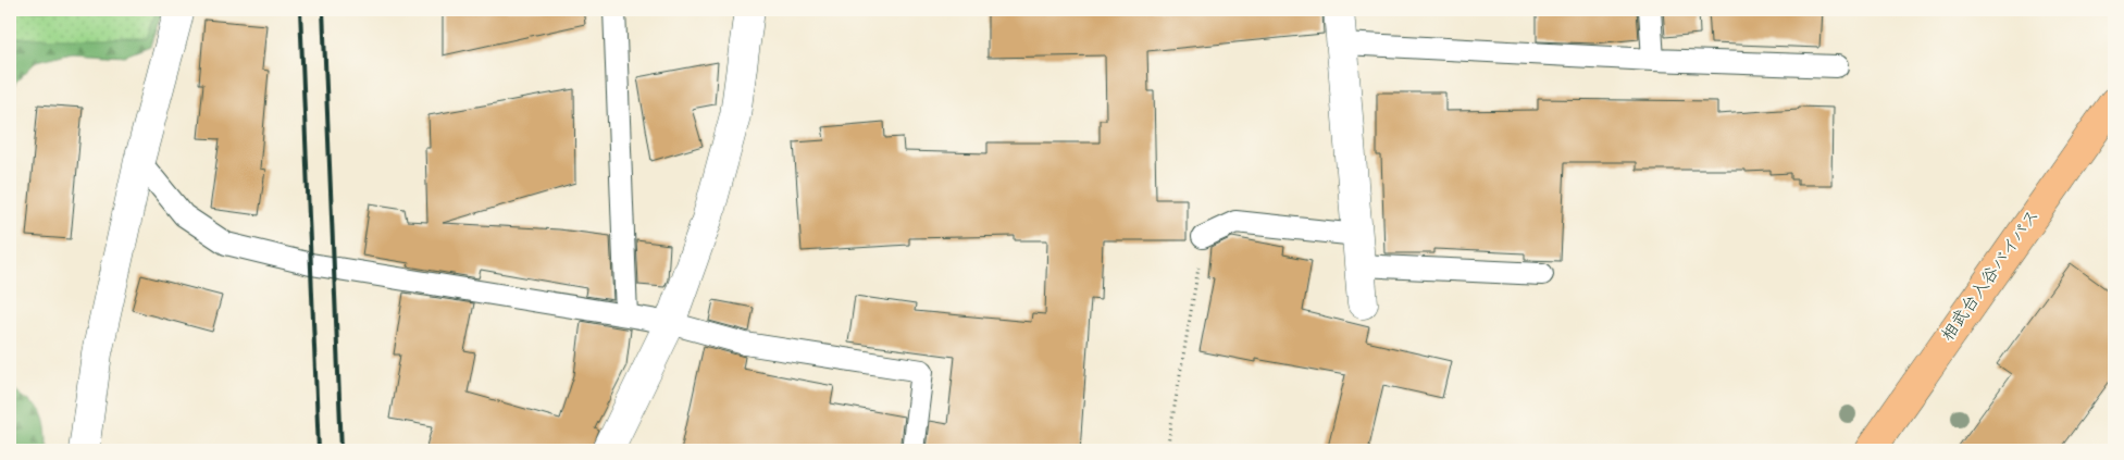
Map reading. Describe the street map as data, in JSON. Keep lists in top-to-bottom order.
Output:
{
  "streets": {
    "main road": ["相武台入谷バイパス"]
  }
}
